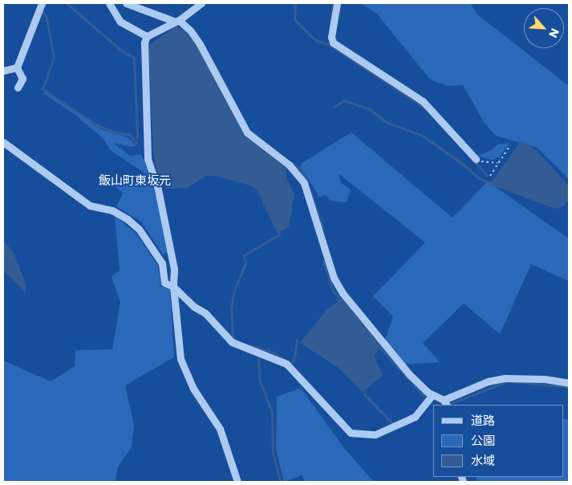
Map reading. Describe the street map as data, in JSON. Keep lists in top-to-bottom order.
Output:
{
  "districts": ["飯山町東坂元"],
  "legend": ["道路", "公園", "水域"],
  "north": "bottom right"
}
